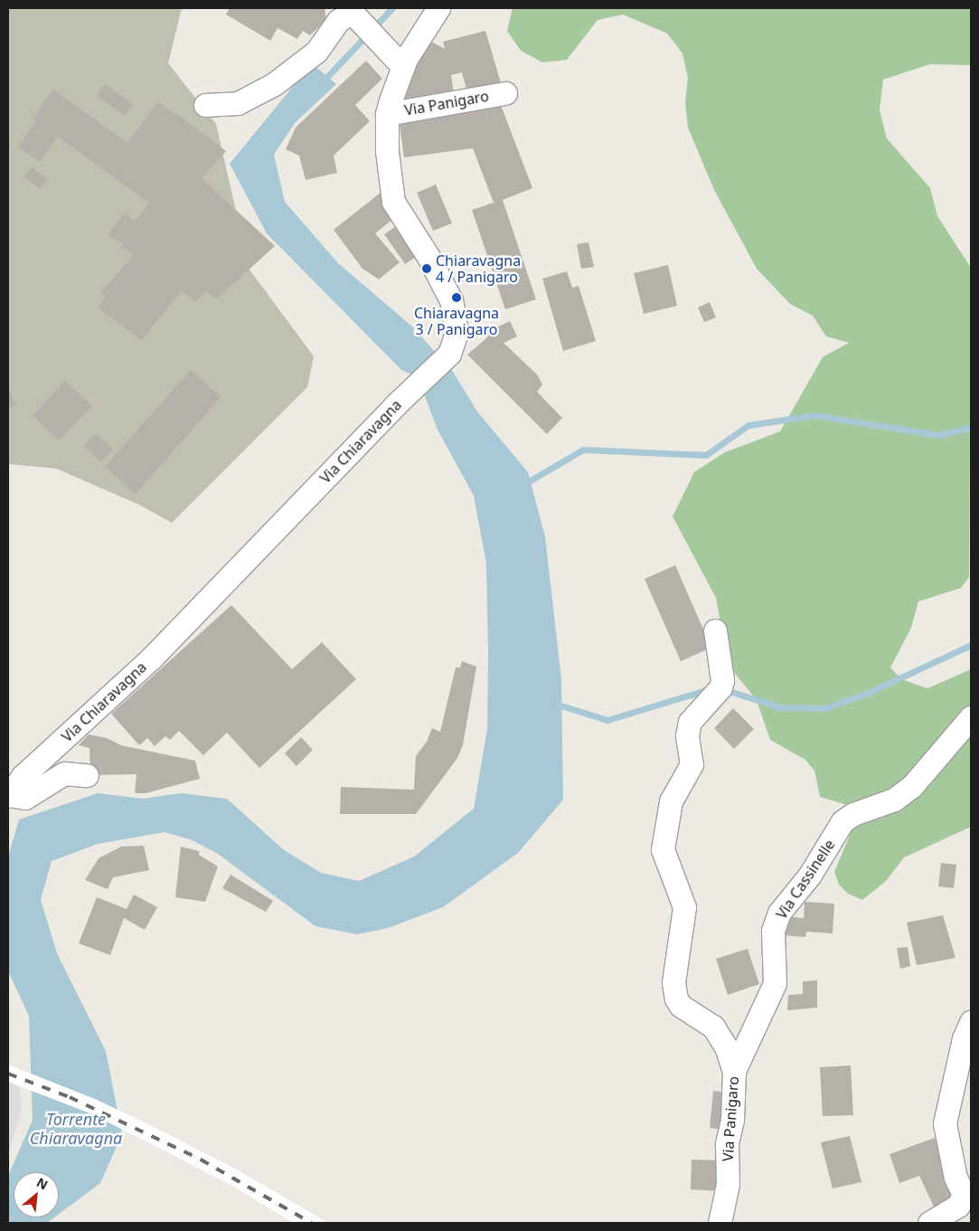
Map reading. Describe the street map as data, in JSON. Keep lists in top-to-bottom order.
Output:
{
  "streets": {
    "street": ["Via Panigaro", "Via Chiaravagna", "Via Cassinelle"]
  },
  "crossings": [
    ["Via Panigaro", "Via Chiaravagna"],
    ["Via Panigaro", "Via Cassinelle"]
  ],
  "water": ["Torrente Chiaravagna"],
  "places": ["Chiaravagna 4 / Panigaro", "Chiaravagna 3 / Panigaro"],
  "north": "top right"
}
